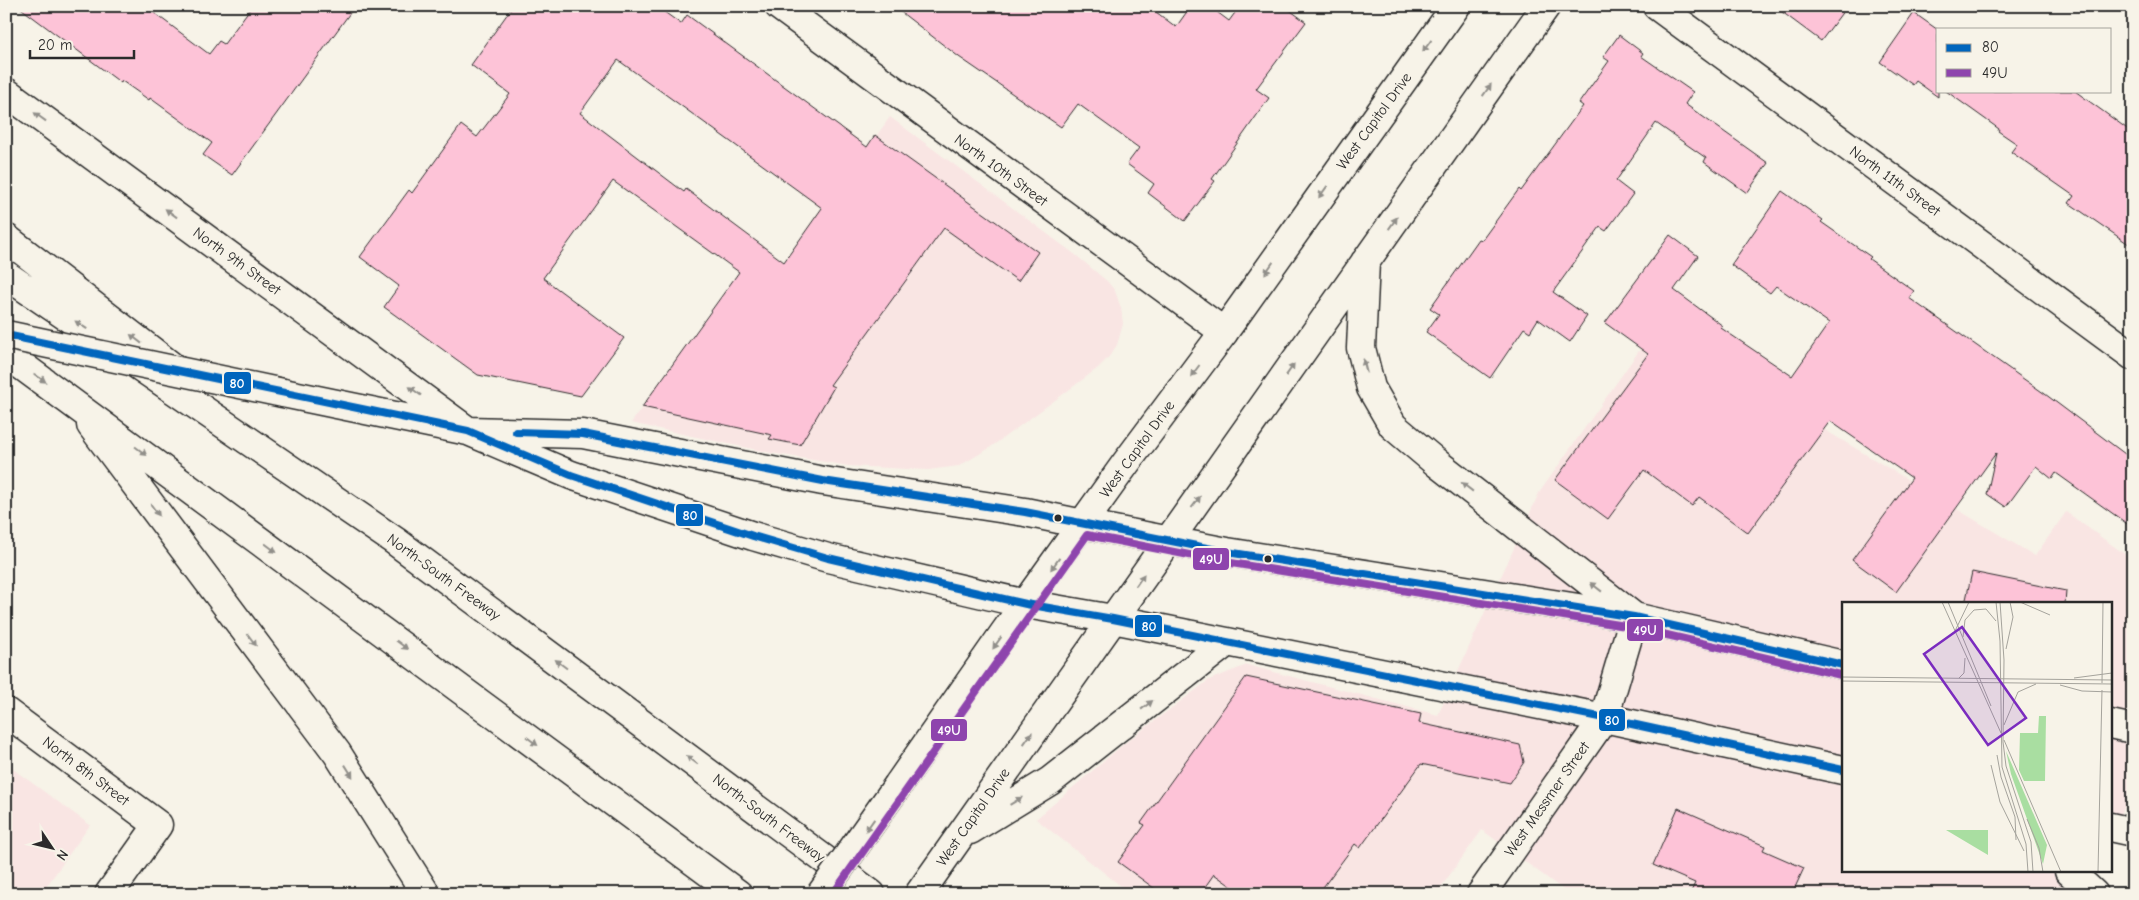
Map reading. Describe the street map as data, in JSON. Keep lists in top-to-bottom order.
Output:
{
  "streets": {
    "main road": [
      "West Capitol Drive",
      "North 10th Street",
      "North 11th Street",
      "North 9th Street",
      "North-South Freeway",
      "North 8th Street",
      "West Messmer Street"
    ]
  },
  "crossings": [
    ["West Capitol Drive", "North 10th Street"]
  ],
  "lines": ["transit line 80", "transit line 49U"],
  "legend": ["80", "49U"],
  "scale_bar": "20 m",
  "north": "bottom right"
}
